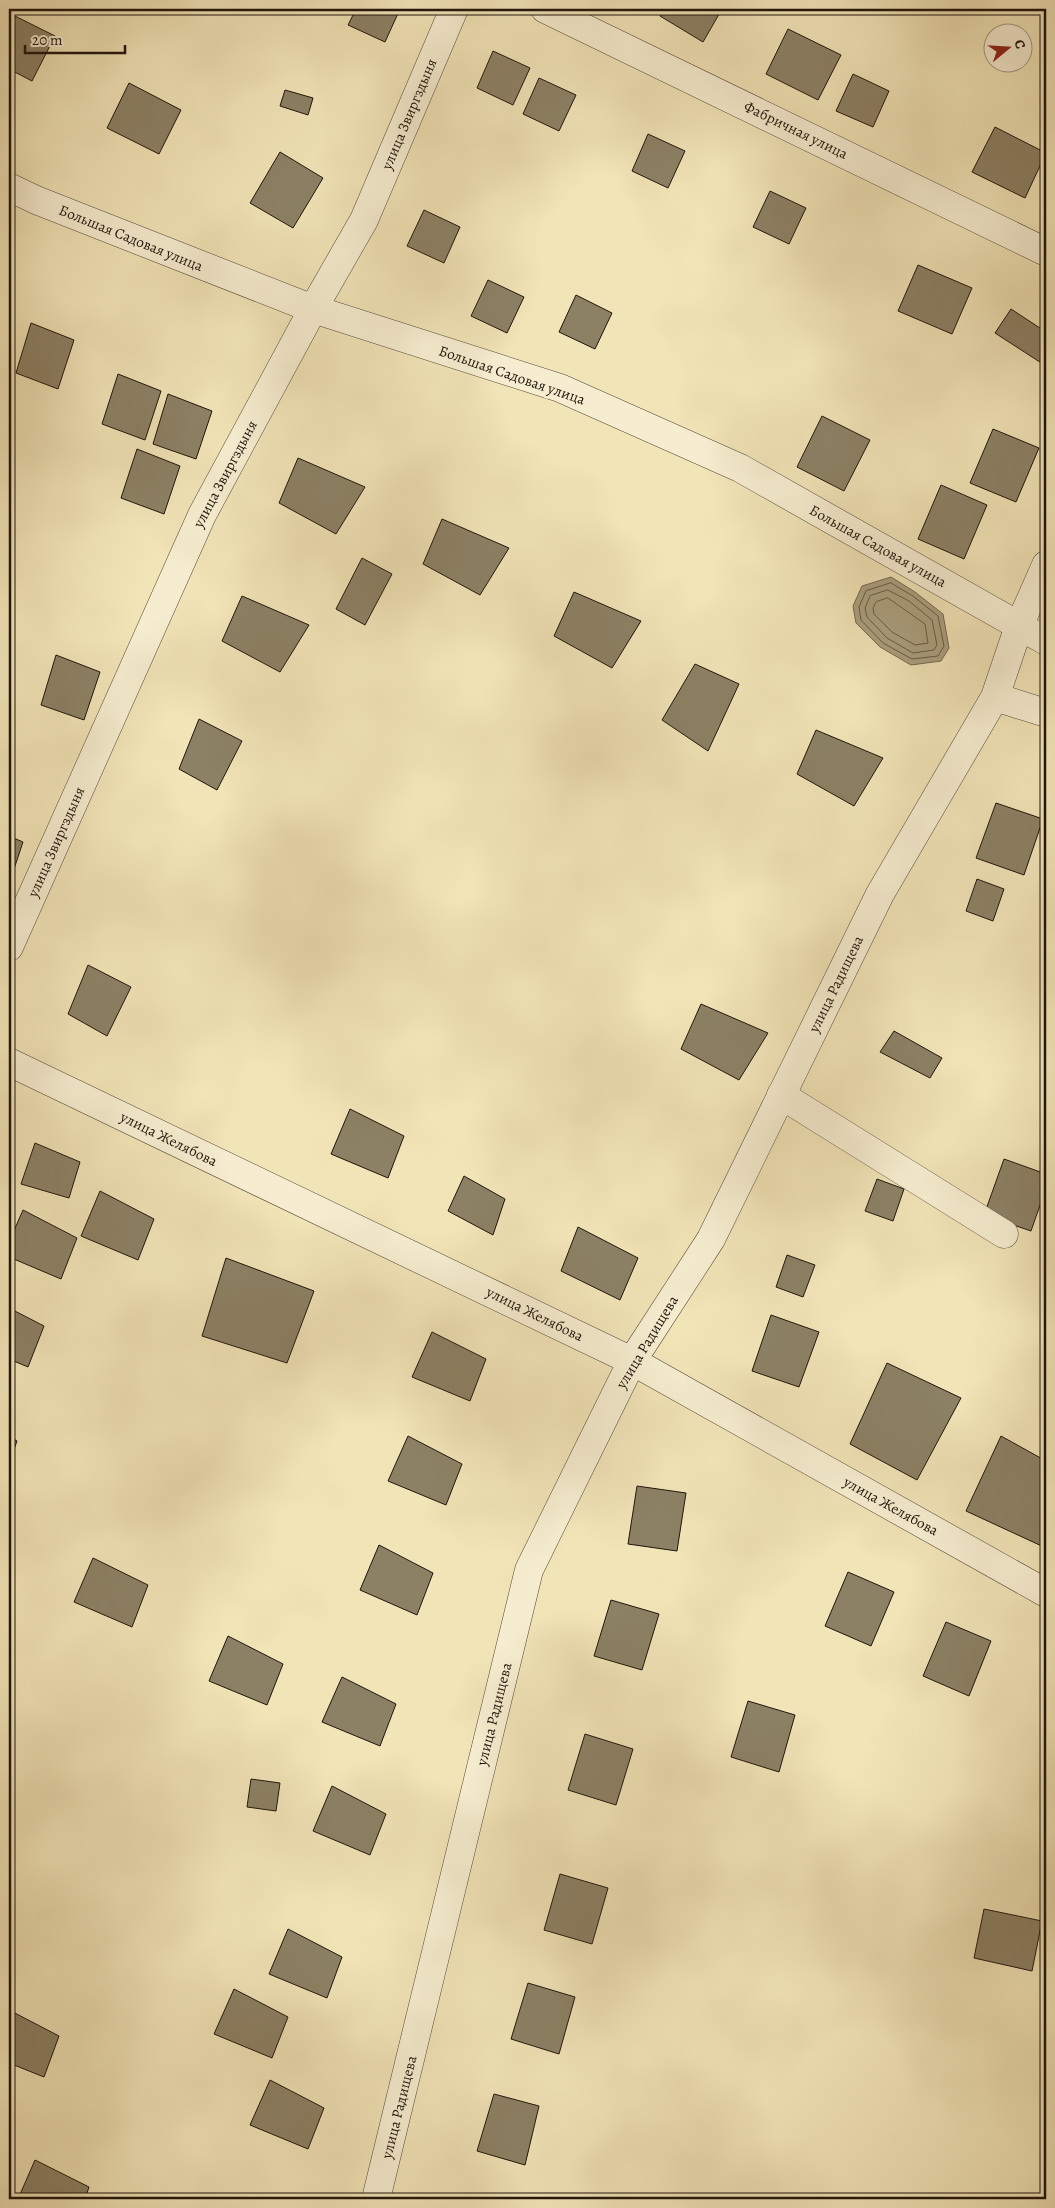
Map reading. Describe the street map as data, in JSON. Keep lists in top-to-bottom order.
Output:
{
  "streets": {
    "street": [
      "улица Звиргздыня",
      "Фабричная улица",
      "Большая Садовая улица",
      "улица Радищева",
      "улица Желябова"
    ]
  },
  "crossings": [
    ["улица Звиргздыня", "Большая Садовая улица"],
    ["Большая Садовая улица", "улица Радищева"],
    ["улица Радищева", "улица Желябова"]
  ],
  "scale_bar": "20 m",
  "north": "right"
}
